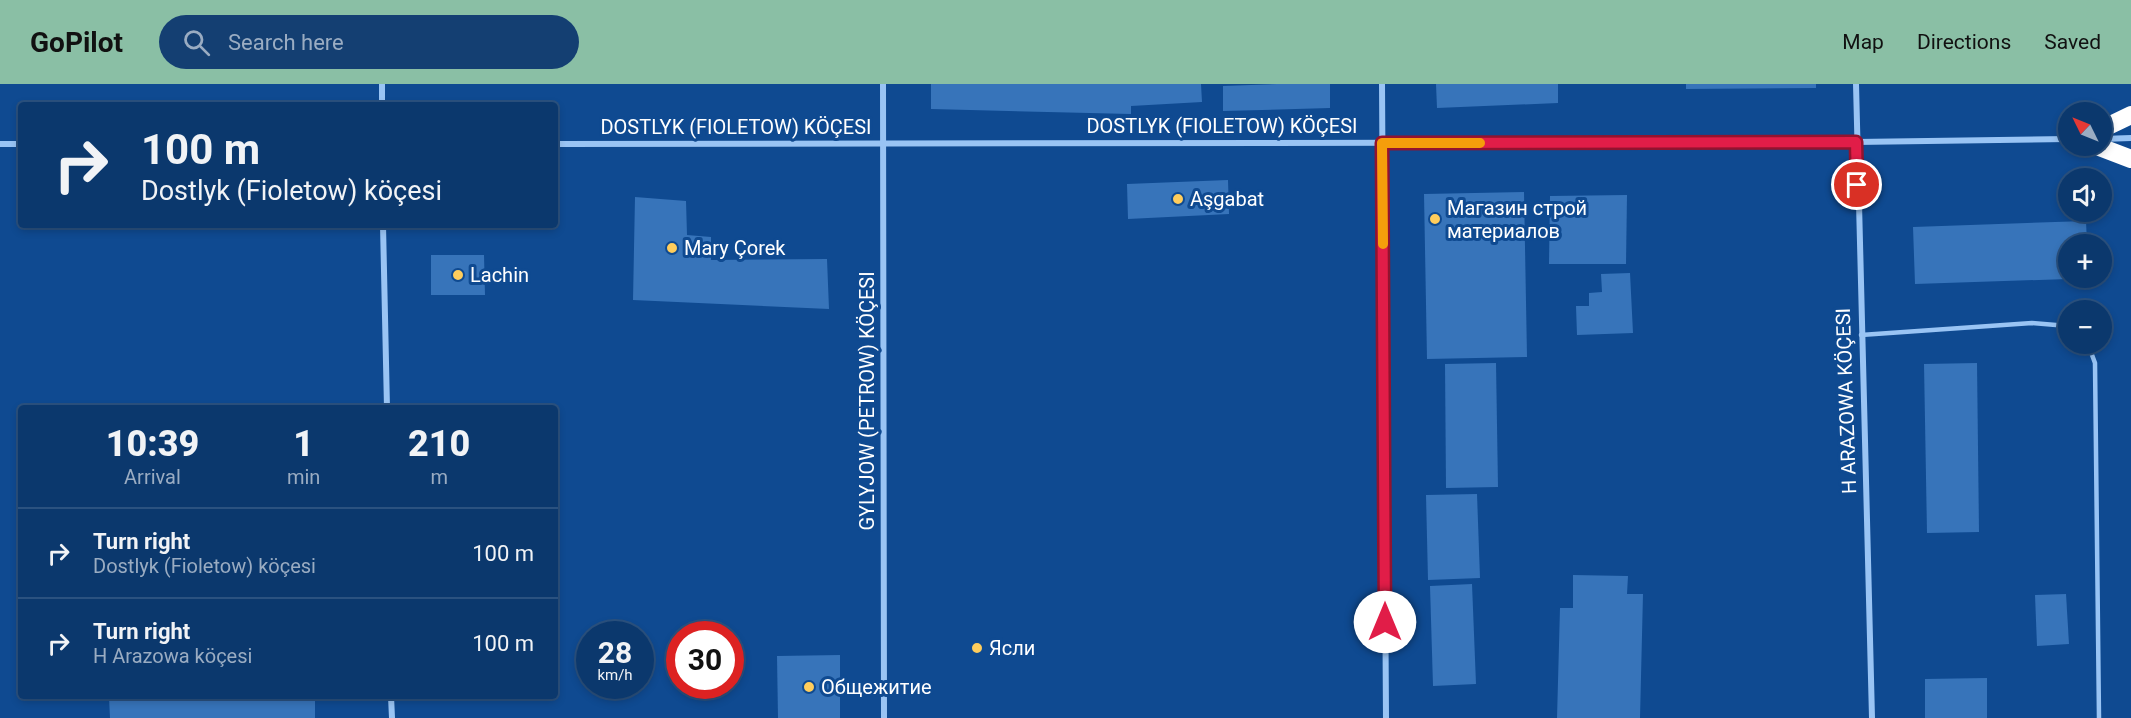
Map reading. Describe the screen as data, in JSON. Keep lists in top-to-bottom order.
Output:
{
  "streets": {
    "street": ["DOSTLYK (FIOLETOW) KÖÇESI", "GYLYJOW (PETROW) KÖÇESI", "H ARAZOWA KÖÇESI"]
  },
  "crossings": [
    ["DOSTLYK (FIOLETOW) KÖÇESI", "GYLYJOW (PETROW) KÖÇESI"],
    ["DOSTLYK (FIOLETOW) KÖÇESI", "H ARAZOWA KÖÇESI"]
  ],
  "places": [
    "Aşgabat",
    "Магазин строй материалов",
    "Mary Çorek",
    "Lachin",
    "Ясли",
    "Общежитие"
  ],
  "north": "top left",
  "page": {
    "header": "GoPilot",
    "search": "Search here",
    "nav": ["Map", "Directions", "Saved"],
    "map_buttons": ["+", "−"],
    "turn": ["100 m", "Dostlyk (Fioletow) köçesi"],
    "eta": [
      "10:39",
      "Arrival",
      "1",
      "min",
      "210",
      "m"
    ],
    "list": [
      {
        "name": "Turn right",
        "note": "Dostlyk (Fioletow) köçesi",
        "value": "100 m"
      },
      {
        "name": "Turn right",
        "note": "H Arazowa köçesi",
        "value": "100 m"
      }
    ],
    "speed": "28 km/h",
    "limit": "30"
  }
}
